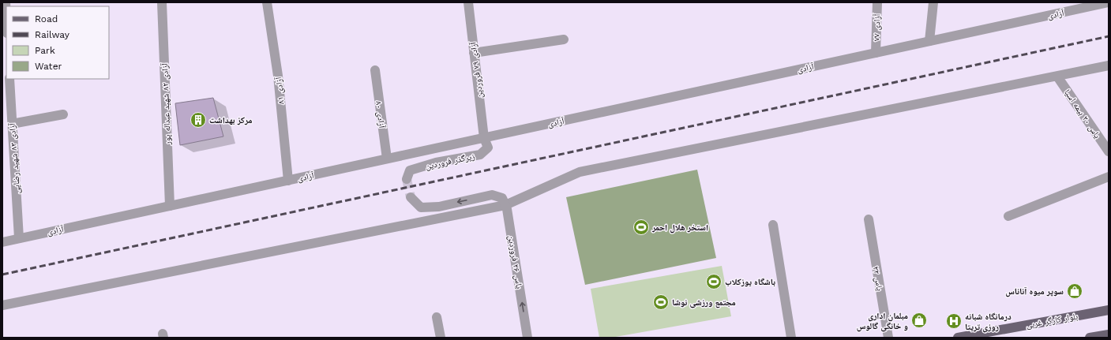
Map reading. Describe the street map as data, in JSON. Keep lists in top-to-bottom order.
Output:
{
  "streets": {
    "main road": ["بلوار کارگر غربی"],
    "street": [
      "آزادی",
      "آزادی ۷۷",
      "آزادی ۷۹ فروردین",
      "آزادی ۸۱",
      "آزادی ۸۲ شهید عبداله پور",
      "یاس ۲۰ بیمه اسیا",
      "آزادی ۸۰",
      "آزادی ۸۳ شهید رضایی",
      "زیرگذر فروردین",
      "یاس ۲۶ فروردین",
      "یاس ۲۲"
    ]
  },
  "crossings": [
    ["آزادی", "آزادی ۷۷"],
    ["آزادی", "آزادی ۷۹ فروردین"],
    ["آزادی", "آزادی ۸۱"],
    ["آزادی", "آزادی ۸۲ شهید عبداله پور"],
    ["آزادی", "آزادی ۸۰"],
    ["آزادی", "آزادی ۸۳ شهید رضایی"],
    ["آزادی", "زیرگذر فروردین"],
    ["آزادی ۷۹ فروردین", "زیرگذر فروردین"]
  ],
  "one_way": ["یاس ۲۶ فروردین"],
  "places": {
    "building": ["مرکز بهداشت"],
    "sports": ["استخر هلال احمر", "باشگاه یوزکلاب", "مجتمع ورزشی نوشا"],
    "shop": ["سوپر میوه آناناس", "مبلمان اداری و خانگی گالوس"],
    "hospital": ["درمانگاه شبانه روزی تریتا"]
  },
  "legend": [
    "Road",
    "Railway",
    "Park",
    "Water"
  ]
}
